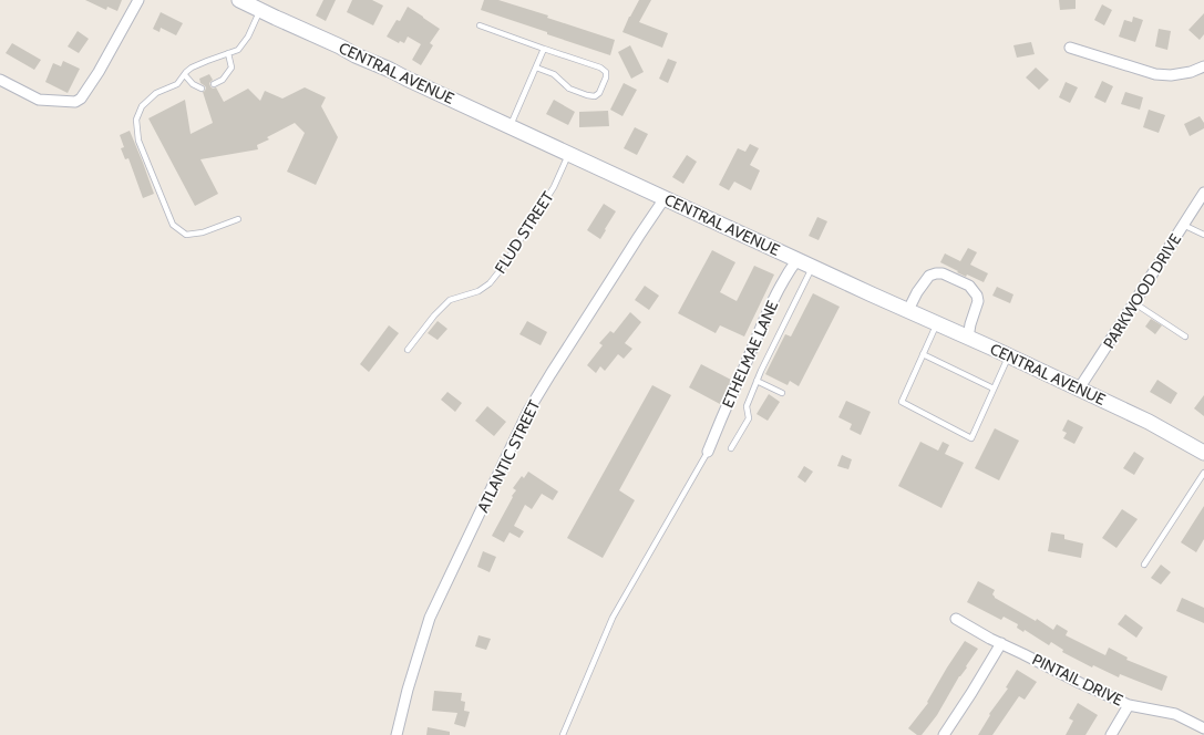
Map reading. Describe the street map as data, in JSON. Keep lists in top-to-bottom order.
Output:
{
  "streets": {
    "street": [
      "CENTRAL AVENUE",
      "PARKWOOD DRIVE",
      "ETHELMAE LANE",
      "ATLANTIC STREET",
      "PINTAIL DRIVE"
    ],
    "lane": ["FLUD STREET"]
  },
  "crossings": [
    ["CENTRAL AVENUE", "FLUD STREET"],
    ["CENTRAL AVENUE", "PARKWOOD DRIVE"],
    ["CENTRAL AVENUE", "ETHELMAE LANE"],
    ["CENTRAL AVENUE", "ATLANTIC STREET"]
  ]
}
